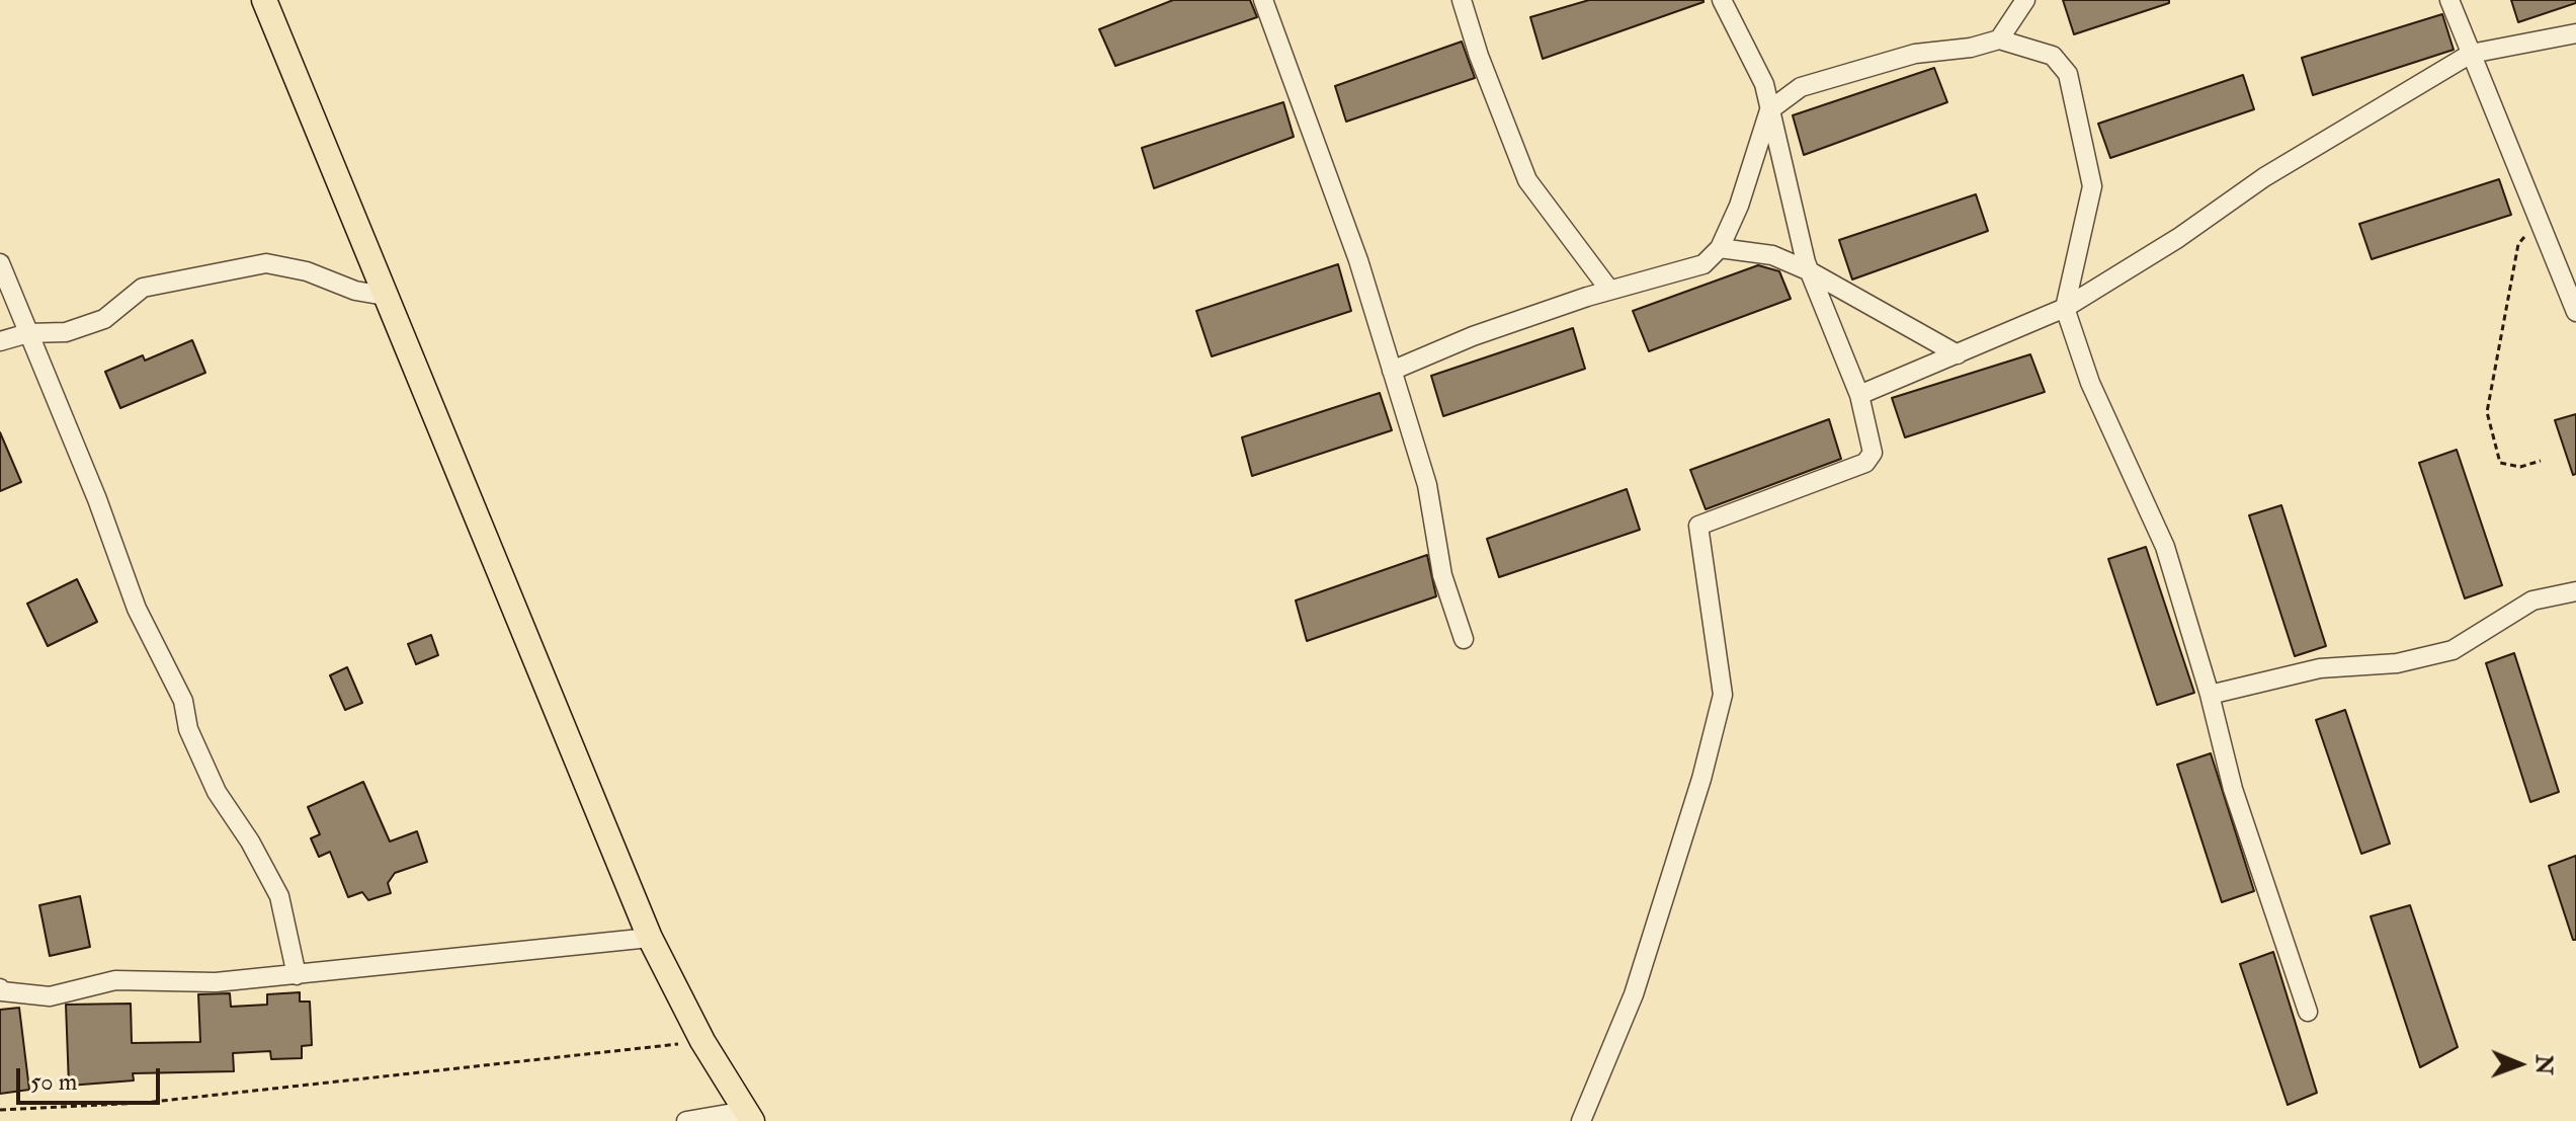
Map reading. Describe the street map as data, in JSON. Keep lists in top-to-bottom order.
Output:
{
  "scale_bar": "50 m",
  "north": "right"
}
